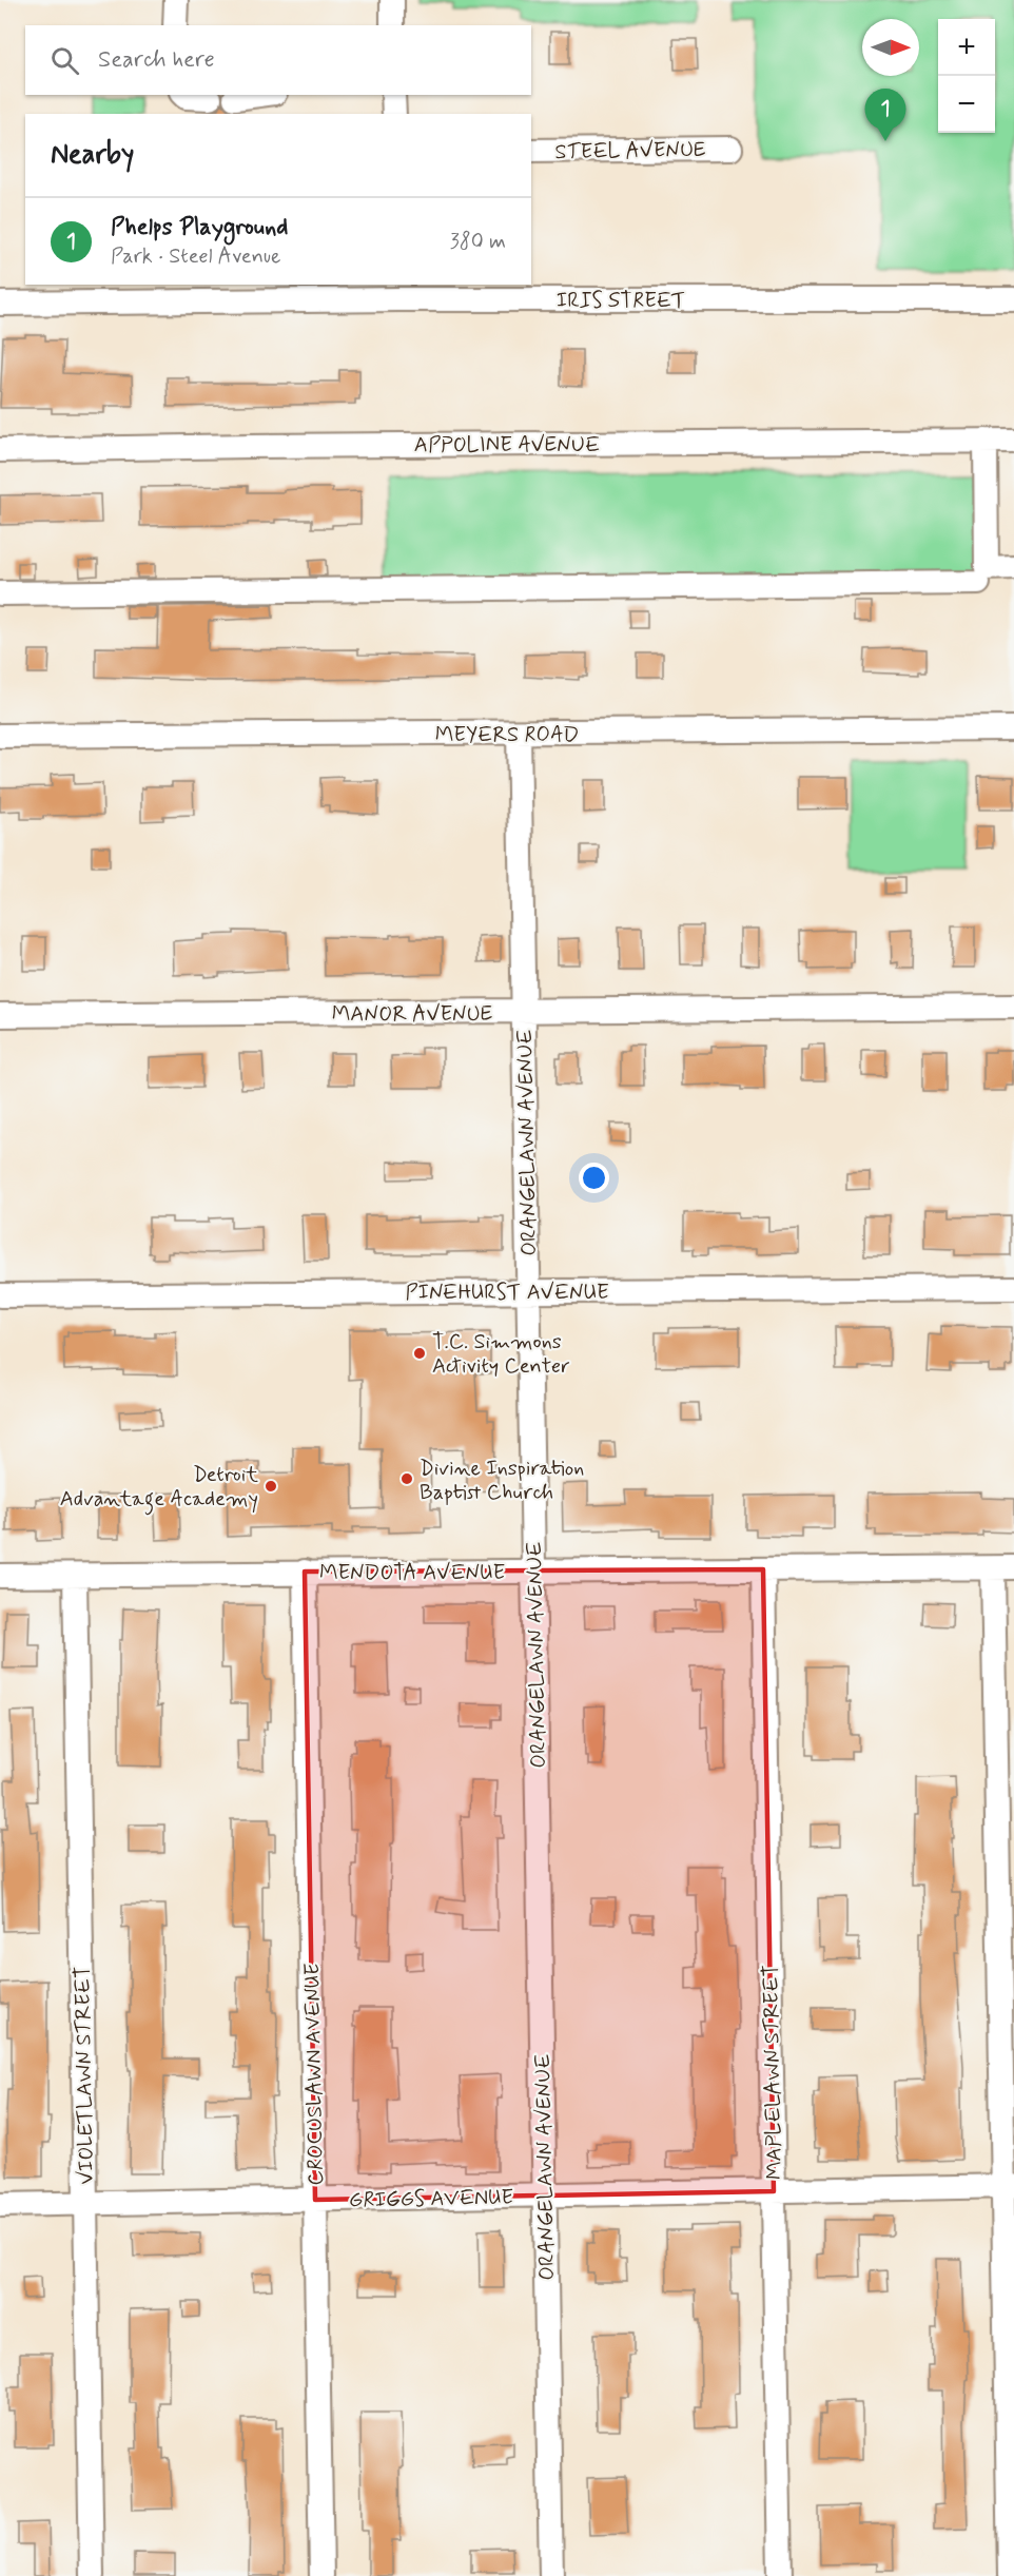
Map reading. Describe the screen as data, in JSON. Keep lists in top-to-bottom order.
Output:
{
  "streets": {
    "street": [
      "STEEL AVENUE",
      "IRIS STREET",
      "APPOLINE AVENUE",
      "MEYERS ROAD",
      "MANOR AVENUE",
      "ORANGELAWN AVENUE",
      "PINEHURST AVENUE",
      "MENDOTA AVENUE",
      "MAPLELAWN STREET",
      "CROCUSLAWN AVENUE",
      "VIOLETLAWN STREET",
      "GRIGGS AVENUE"
    ]
  },
  "crossings": [
    ["MEYERS ROAD", "ORANGELAWN AVENUE"],
    ["MANOR AVENUE", "ORANGELAWN AVENUE"],
    ["ORANGELAWN AVENUE", "PINEHURST AVENUE"],
    ["ORANGELAWN AVENUE", "MENDOTA AVENUE"],
    ["ORANGELAWN AVENUE", "GRIGGS AVENUE"],
    ["MENDOTA AVENUE", "MAPLELAWN STREET"],
    ["MENDOTA AVENUE", "CROCUSLAWN AVENUE"],
    ["MENDOTA AVENUE", "VIOLETLAWN STREET"],
    ["MAPLELAWN STREET", "GRIGGS AVENUE"],
    ["CROCUSLAWN AVENUE", "GRIGGS AVENUE"],
    ["VIOLETLAWN STREET", "GRIGGS AVENUE"]
  ],
  "places": ["T.C. Simmons Activity Center", "Divine Inspiration Baptist Church", "Detroit Advantage Academy"],
  "north": "right",
  "page": {
    "map_buttons": ["+", "−"],
    "search": "Search here",
    "pins": "1",
    "heading": "Nearby",
    "list": [
      {
        "mark": "1",
        "name": "Phelps Playground",
        "note": "Park · Steel Avenue",
        "value": "380 m"
      }
    ]
  }
}
